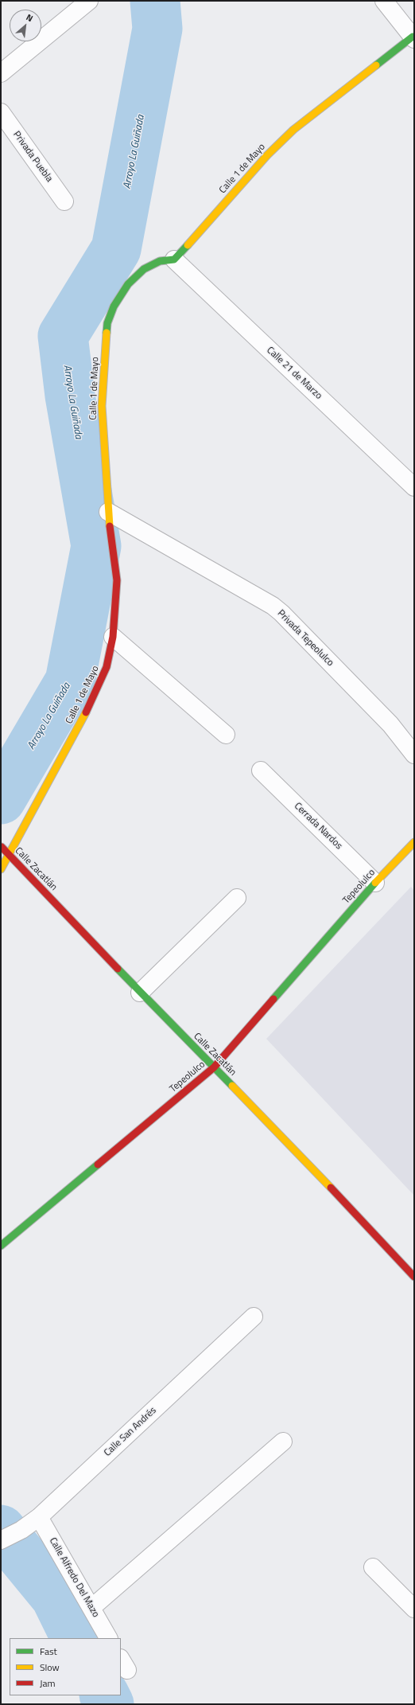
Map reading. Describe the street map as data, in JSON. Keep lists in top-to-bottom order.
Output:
{
  "streets": {
    "street": [
      "Privada Puebla",
      "Calle 1 de Mayo",
      "Calle 21 de Marzo",
      "Privada Tepeolulco",
      "Cerrada Nardos",
      "Calle Zacatlán",
      "Tepeolulco",
      "Calle San Andrés",
      "Calle Alfredo Del Mazo"
    ]
  },
  "crossings": [
    ["Calle 1 de Mayo", "Calle 21 de Marzo"],
    ["Calle 1 de Mayo", "Privada Tepeolulco"],
    ["Calle 1 de Mayo", "Calle Zacatlán"],
    ["Cerrada Nardos", "Tepeolulco"],
    ["Calle Zacatlán", "Tepeolulco"],
    ["Calle San Andrés", "Calle Alfredo Del Mazo"]
  ],
  "water": ["Arroyo La Guiñada"],
  "legend": ["Fast", "Slow", "Jam"],
  "north": "top right"
}
